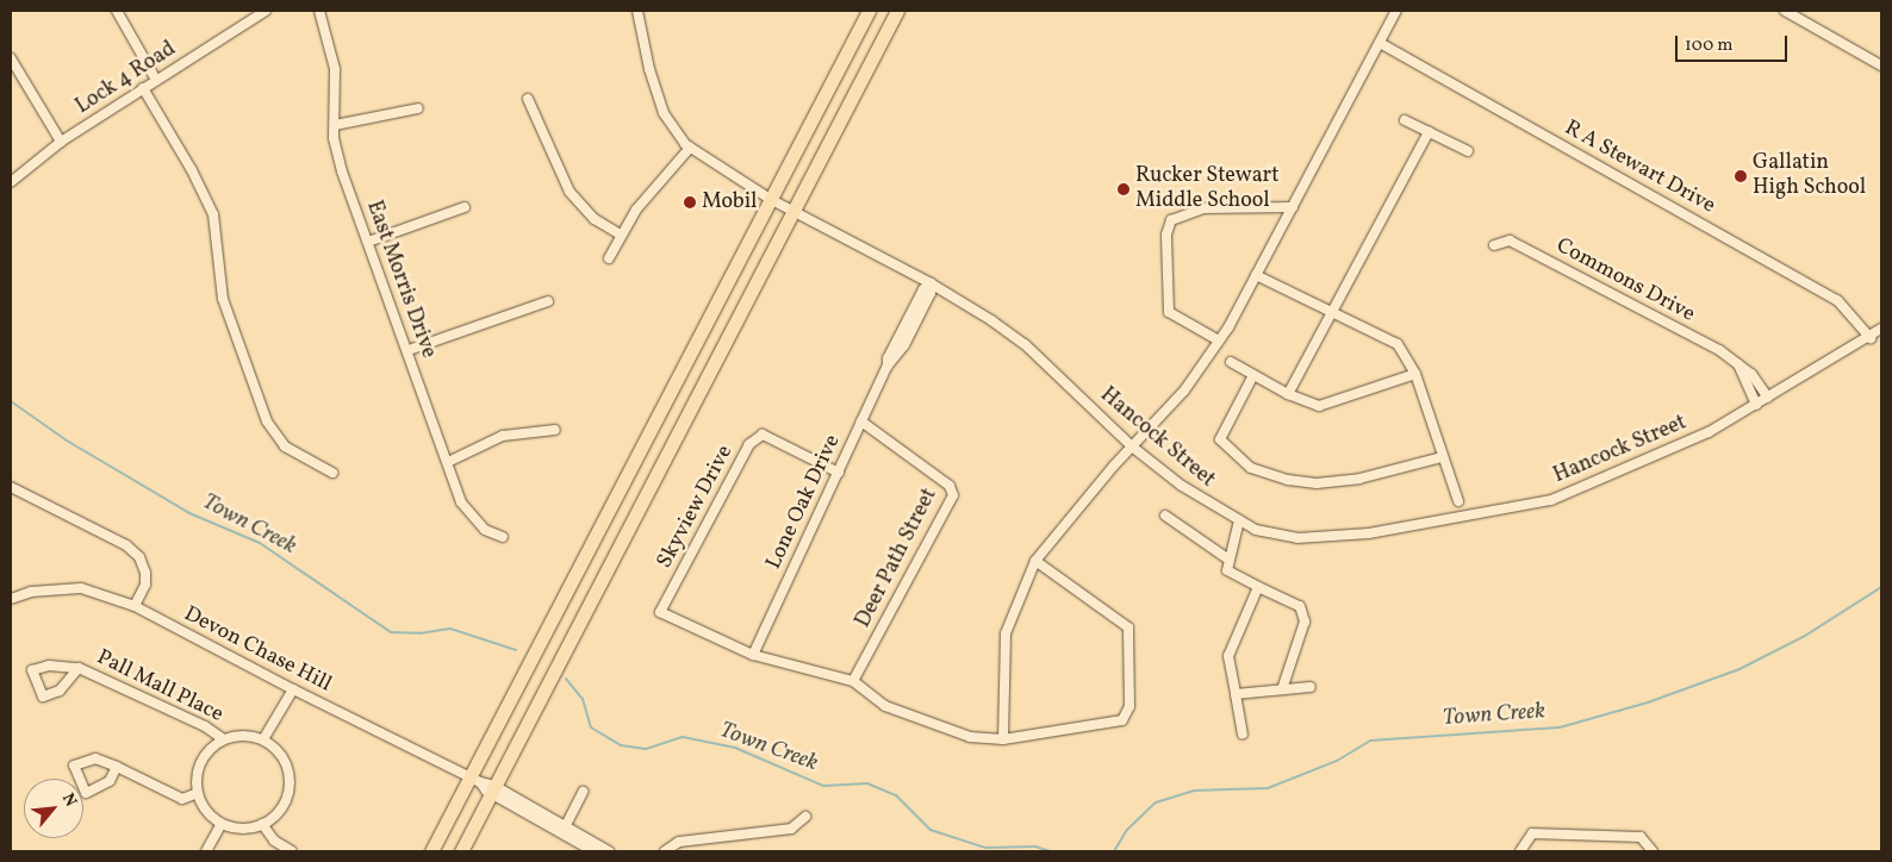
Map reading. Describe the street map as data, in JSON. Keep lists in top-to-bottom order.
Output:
{
  "streets": {
    "street": [
      "Lock 4 Road",
      "R A Stewart Drive",
      "East Morris Drive",
      "Commons Drive",
      "Hancock Street",
      "Lone Oak Drive",
      "Skyview Drive",
      "Deer Path Street",
      "Devon Chase Hill",
      "Pall Mall Place"
    ]
  },
  "crossings": [
    ["R A Stewart Drive", "Hancock Street"],
    ["Commons Drive", "Hancock Street"],
    ["Hancock Street", "Lone Oak Drive"],
    ["Lone Oak Drive", "Skyview Drive"],
    ["Lone Oak Drive", "Deer Path Street"]
  ],
  "water": ["Town Creek"],
  "places": ["Gallatin High School", "Rucker Stewart Middle School", "Mobil"],
  "scale_bar": "100 m",
  "north": "top right"
}
